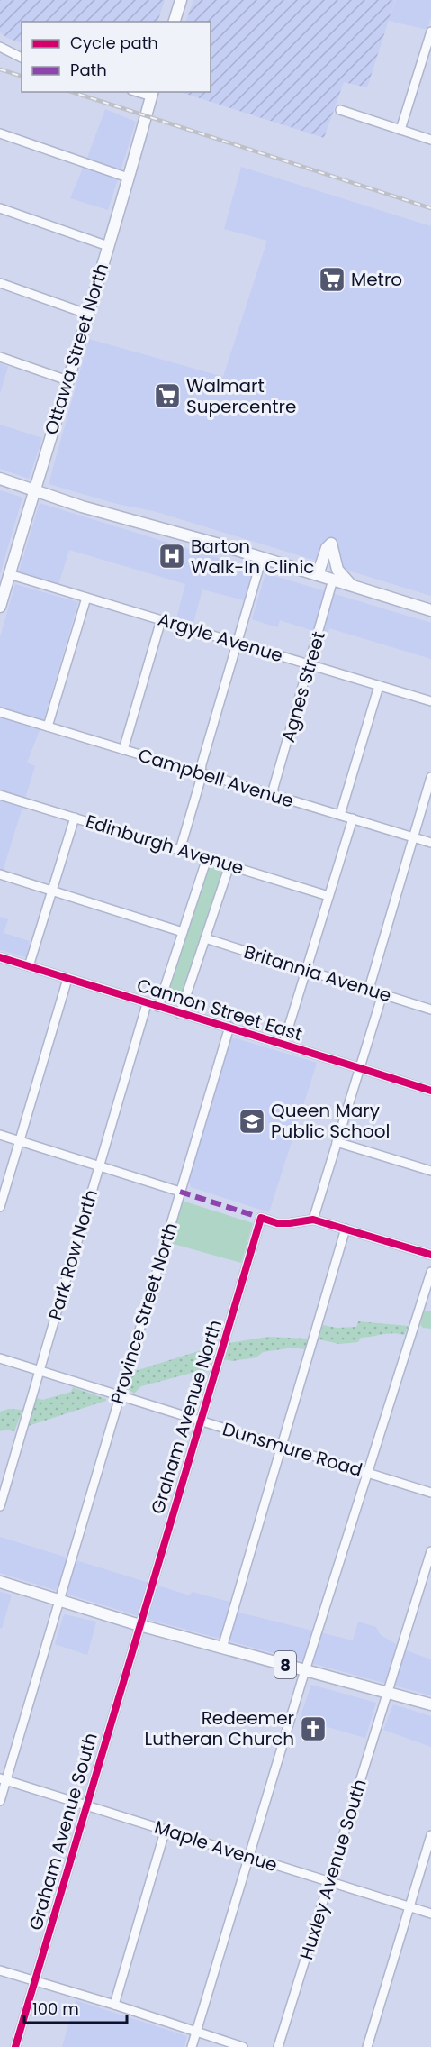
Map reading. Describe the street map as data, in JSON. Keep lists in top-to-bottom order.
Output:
{
  "streets": {
    "main road": ["Ottawa Street North", "8"],
    "street": [
      "Argyle Avenue",
      "Agnes Street",
      "Campbell Avenue",
      "Edinburgh Avenue",
      "Britannia Avenue",
      "Cannon Street East",
      "Park Row North",
      "Province Street North",
      "Graham Avenue North",
      "Dunsmure Road",
      "Graham Avenue South",
      "Maple Avenue",
      "Huxley Avenue South"
    ]
  },
  "crossings": [
    ["Ottawa Street North", "Argyle Avenue"],
    ["Argyle Avenue", "Agnes Street"],
    ["Agnes Street", "Campbell Avenue"],
    ["Cannon Street East", "Park Row North"],
    ["Cannon Street East", "Province Street North"],
    ["Park Row North", "Dunsmure Road"],
    ["Province Street North", "Dunsmure Road"],
    ["Province Street North", "8"],
    ["Province Street North", "Maple Avenue"],
    ["Graham Avenue North", "Dunsmure Road"],
    ["Graham Avenue North", "8"],
    ["Graham Avenue North", "Graham Avenue South"],
    ["8", "Graham Avenue South"],
    ["8", "Huxley Avenue South"],
    ["Graham Avenue South", "Maple Avenue"],
    ["Maple Avenue", "Huxley Avenue South"]
  ],
  "places": {
    "supermarket": ["Metro", "Walmart Supercentre"],
    "hospital": ["Barton Walk-In Clinic"],
    "school or university": ["Queen Mary Public School"],
    "church": ["Redeemer Lutheran Church"]
  },
  "legend": ["Cycle path", "Path"],
  "scale_bar": "100 m"
}
